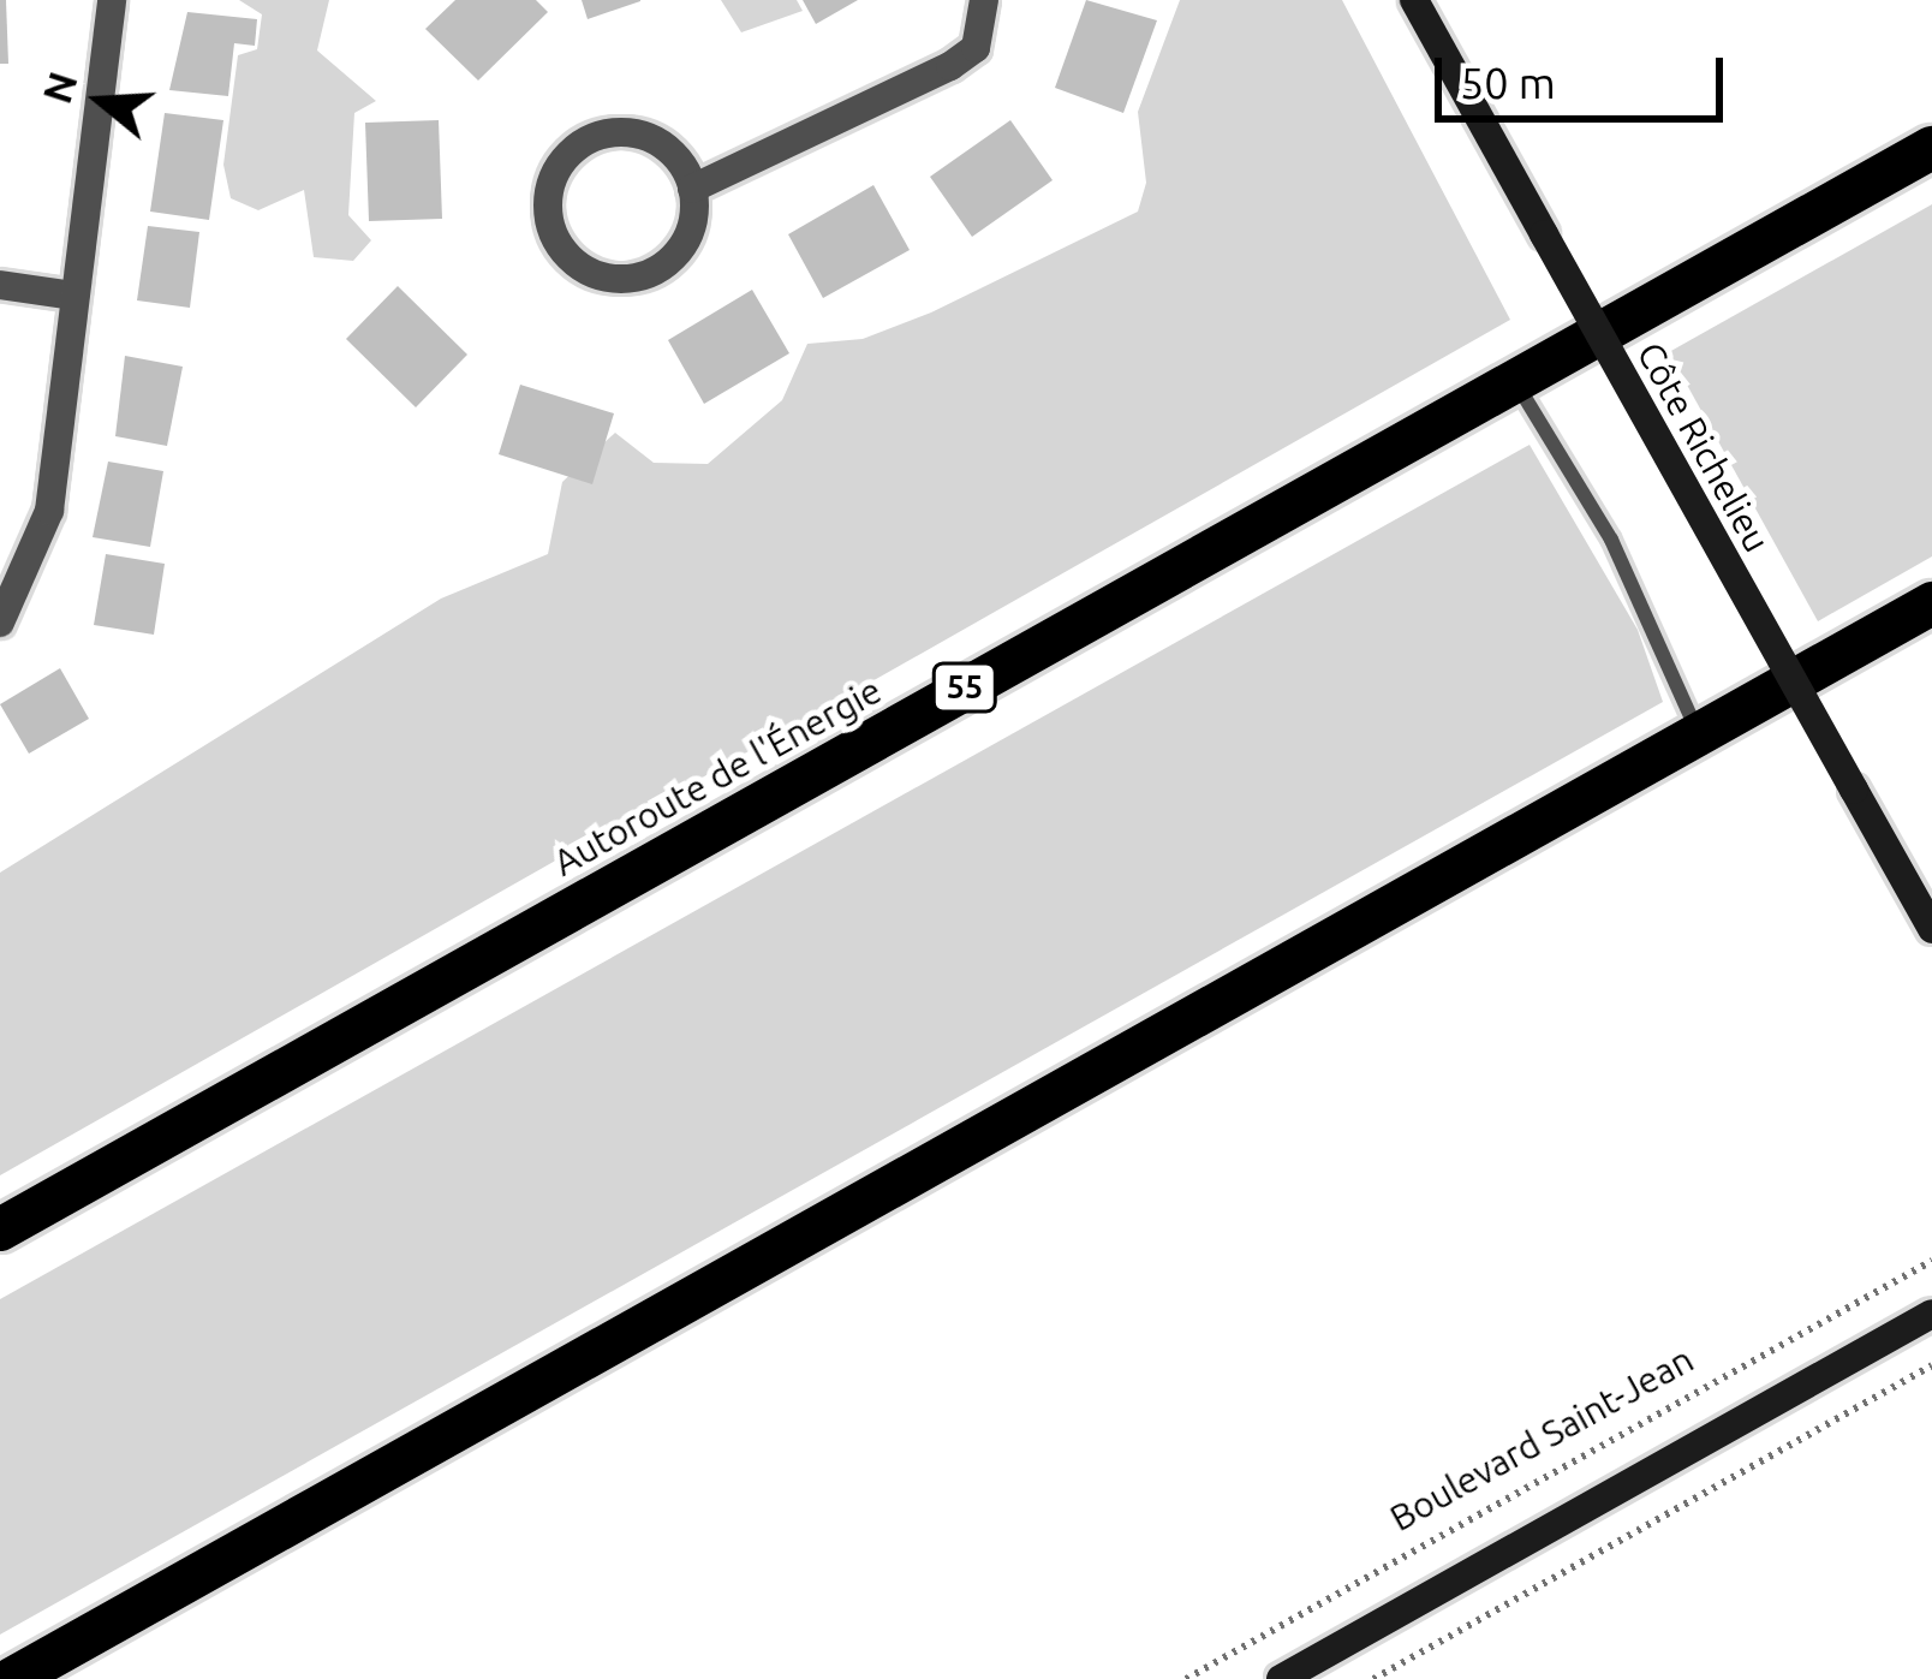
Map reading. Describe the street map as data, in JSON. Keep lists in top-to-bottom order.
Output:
{
  "streets": {
    "highway": ["55", "Autoroute de l'Énergie"],
    "street": ["Côte Richelieu"],
    "path": ["Boulevard Saint-Jean"]
  },
  "scale_bar": "50 m",
  "north": "left"
}
